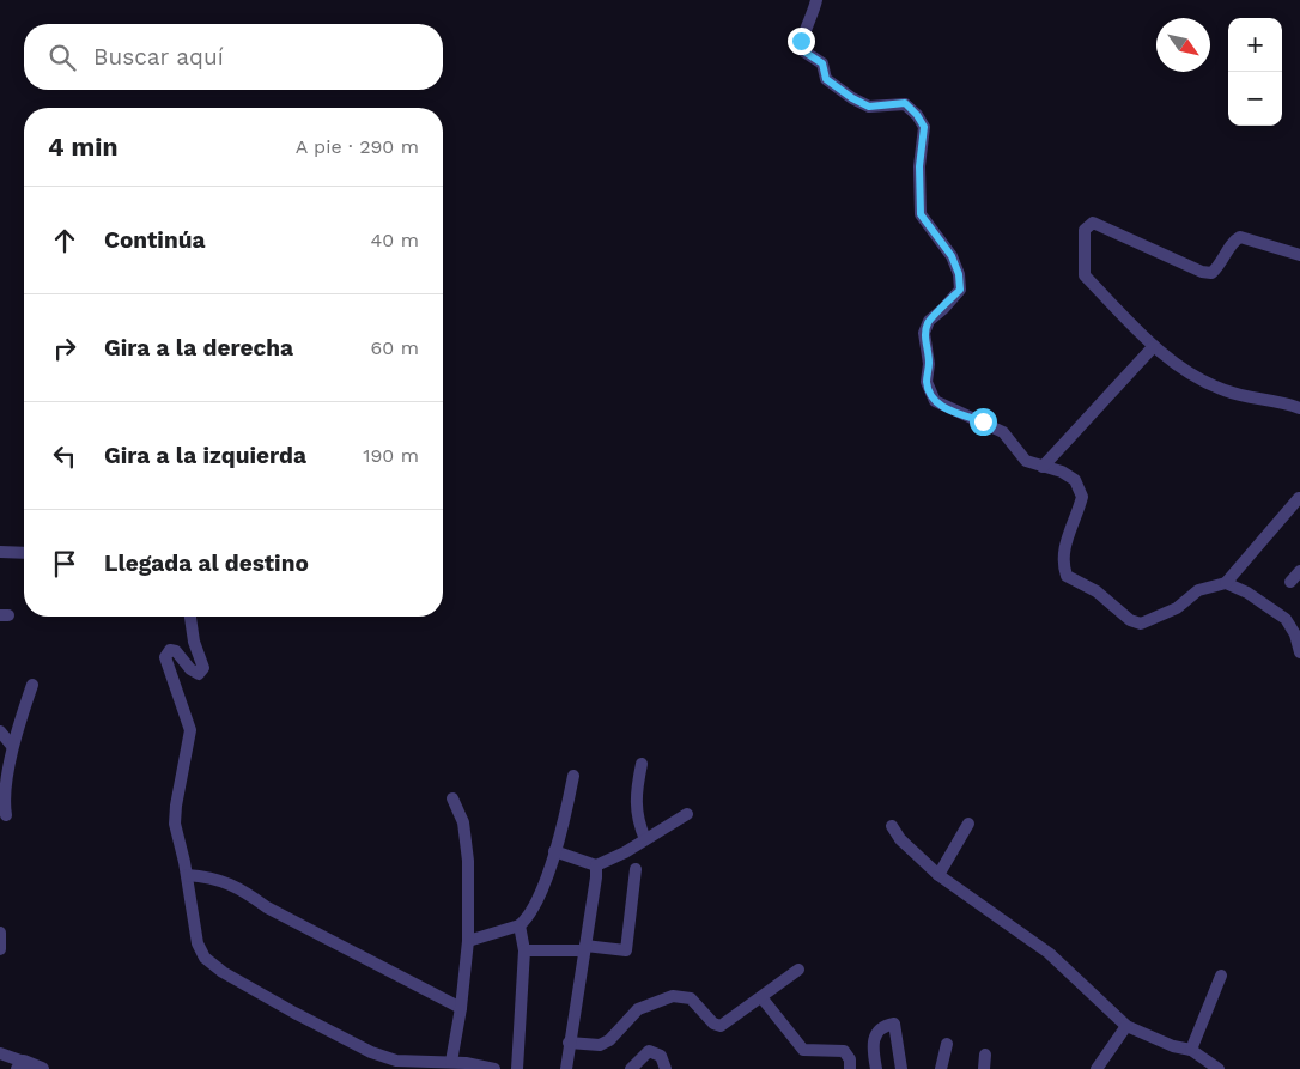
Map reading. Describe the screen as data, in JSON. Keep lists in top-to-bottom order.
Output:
{
  "north": "bottom right",
  "page": {
    "map_buttons": ["+", "−"],
    "search": "Buscar aquí",
    "heading": ["4 min", "A pie · 290 m"],
    "list": [
      ["Continúa", "40 m"],
      ["Gira a la derecha", "60 m"],
      ["Gira a la izquierda", "190 m"],
      "Llegada al destino"
    ]
  }
}
